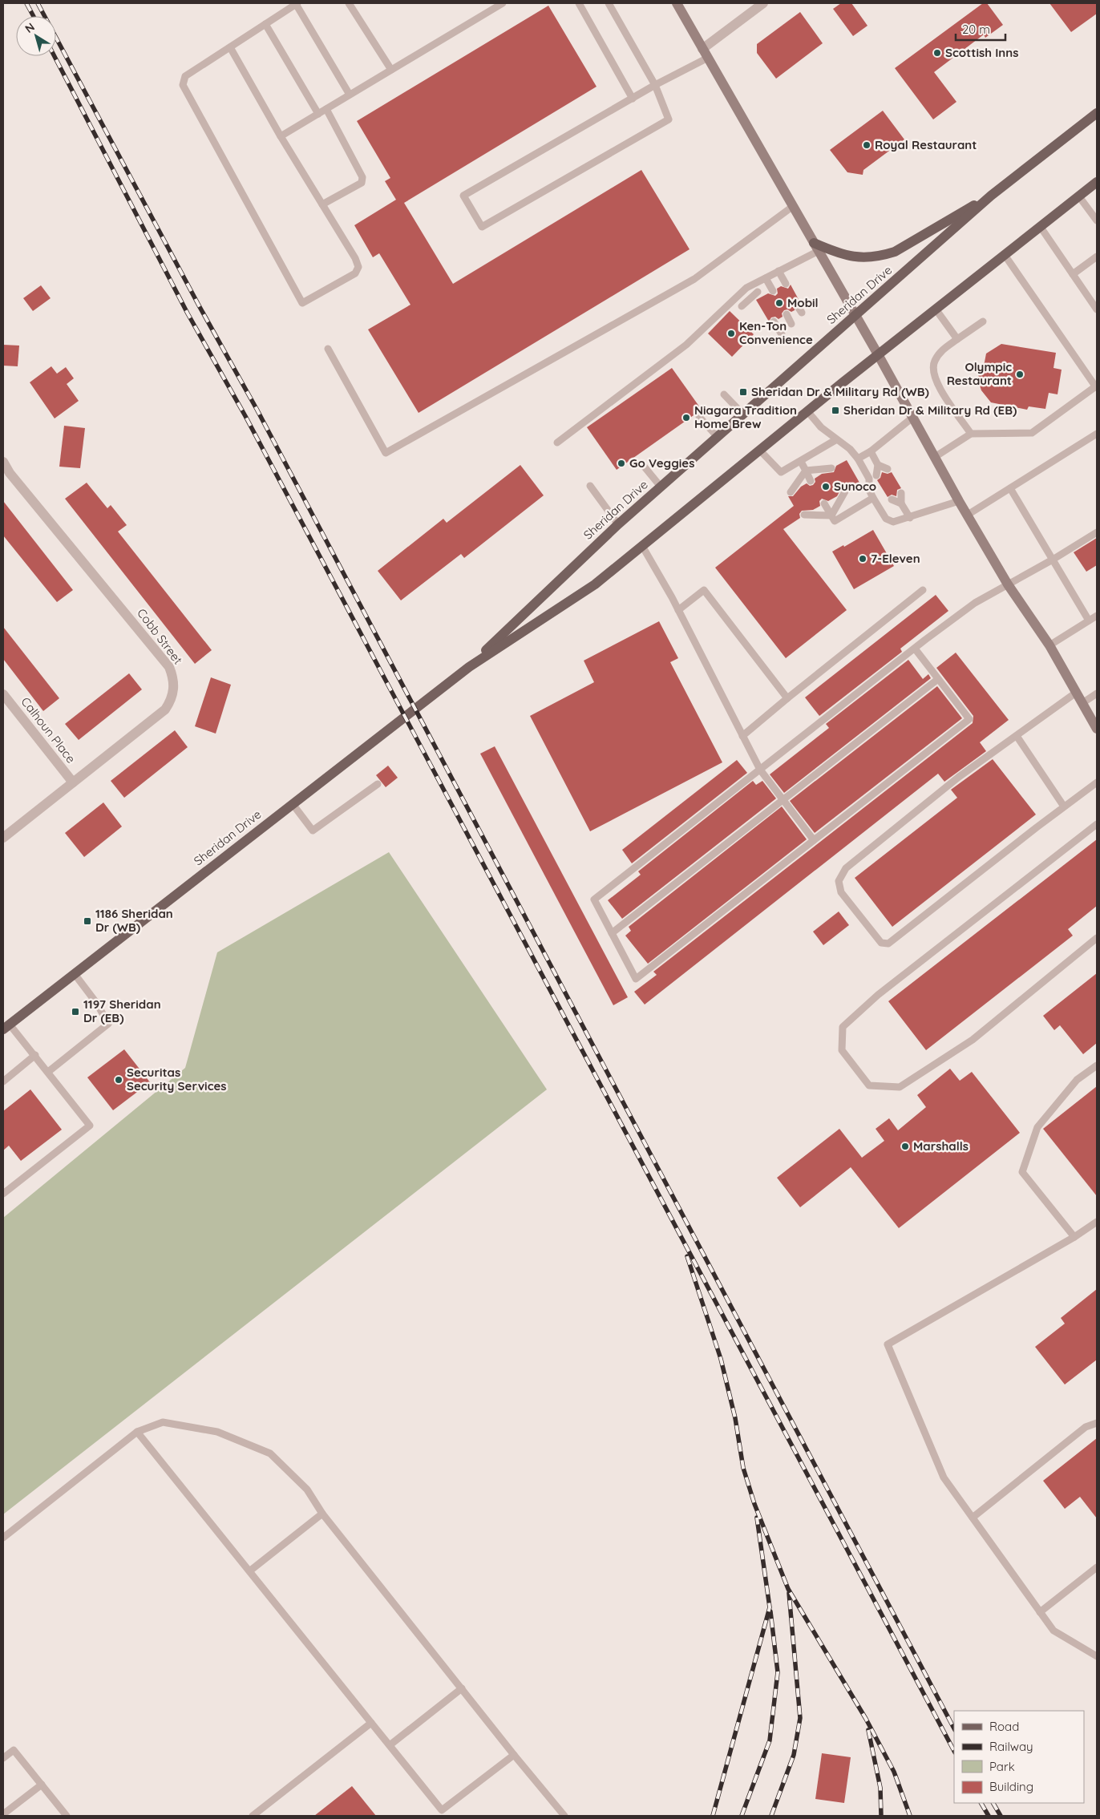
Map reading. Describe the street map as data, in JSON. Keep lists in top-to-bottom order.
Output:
{
  "streets": {
    "main road": ["Sheridan Drive"],
    "street": ["Cobb Street", "Calhoun Place"]
  },
  "crossings": [
    ["Cobb Street", "Calhoun Place"]
  ],
  "places": {
    "other": [
      "Scottish Inns",
      "Royal Restaurant",
      "Mobil",
      "Ken-Ton Convenience",
      "Olympic Restaurant",
      "Niagara Tradition Home Brew",
      "Go Veggies",
      "Sunoco",
      "7-Eleven",
      "Securitas Security Services",
      "Marshalls"
    ],
    "transit": [
      "Sheridan Dr & Military Rd (WB)",
      "Sheridan Dr & Military Rd (EB)",
      "1186 Sheridan Dr (WB)",
      "1197 Sheridan Dr (EB)"
    ]
  },
  "legend": [
    "Road",
    "Railway",
    "Park",
    "Building"
  ],
  "scale_bar": "20 m",
  "north": "top left"
}
